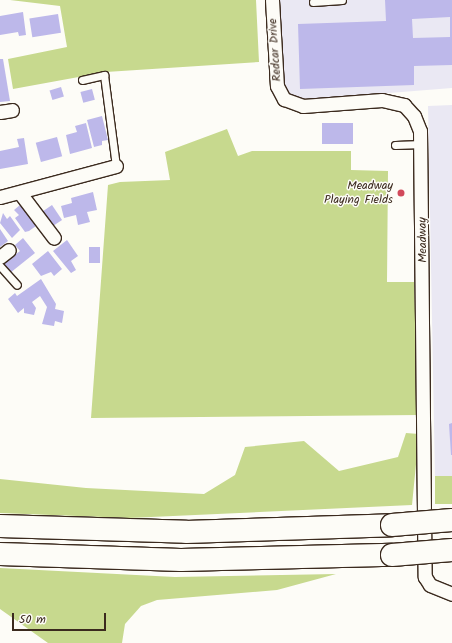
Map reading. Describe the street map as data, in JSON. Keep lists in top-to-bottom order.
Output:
{
  "streets": {
    "street": ["Redcar Drive", "Meadway"]
  },
  "crossings": [
    ["Redcar Drive", "Meadway"]
  ],
  "places": ["Meadway Playing Fields"],
  "scale_bar": "50 m"
}
